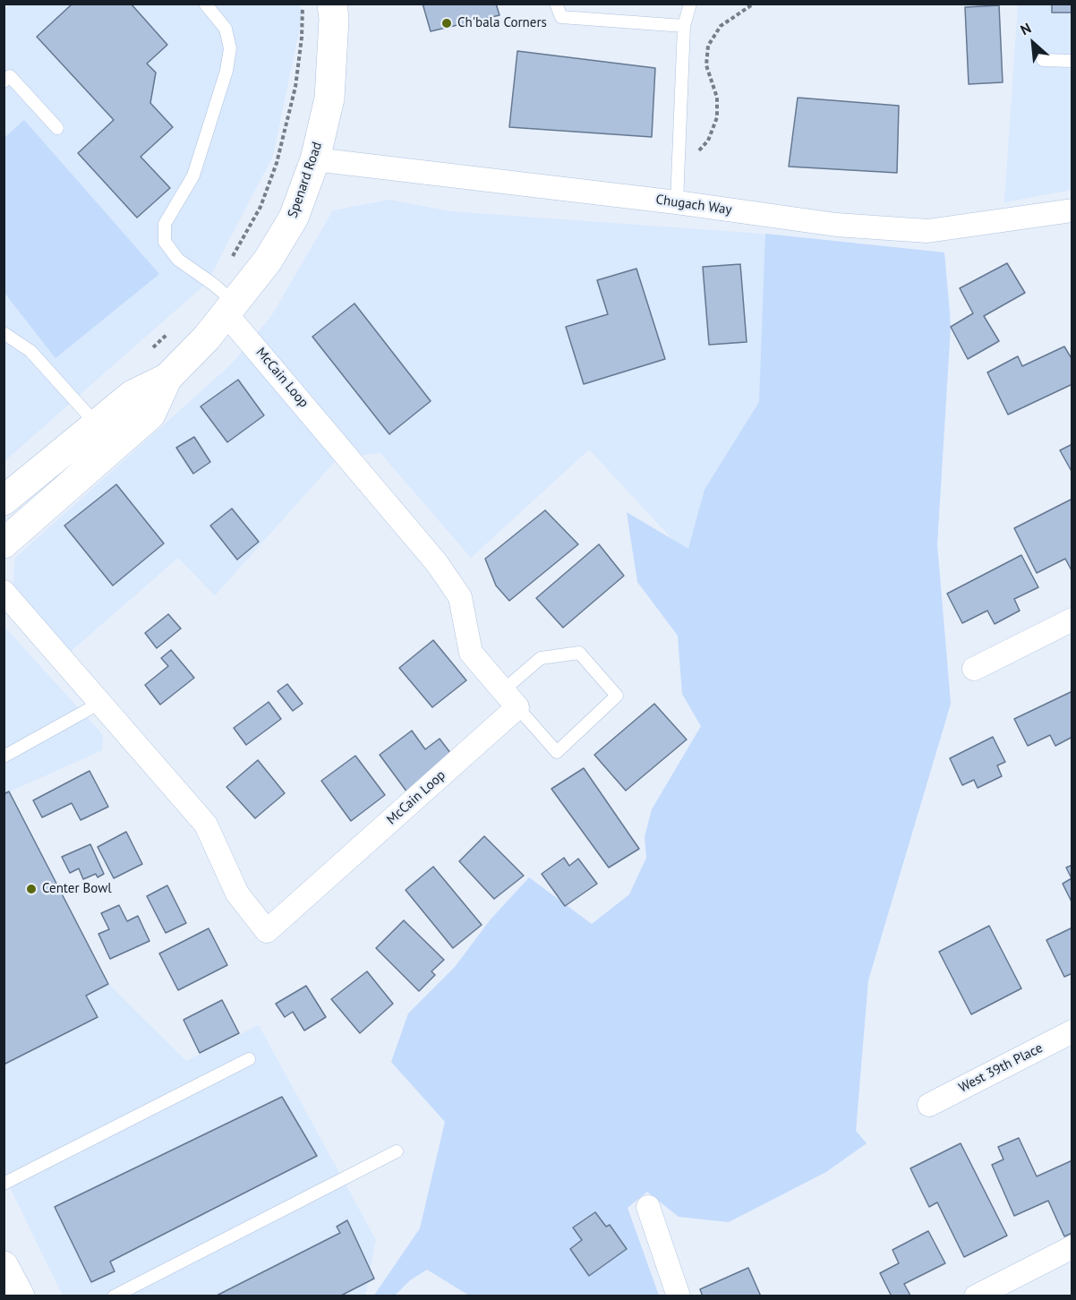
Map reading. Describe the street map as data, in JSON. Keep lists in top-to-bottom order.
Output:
{
  "streets": {
    "main road": ["Spenard Road"],
    "street": ["Chugach Way", "McCain Loop", "West 39th Place"]
  },
  "crossings": [
    ["Spenard Road", "Chugach Way"],
    ["Spenard Road", "McCain Loop"]
  ],
  "places": ["Ch'bala Corners", "Center Bowl"],
  "north": "top left"
}
